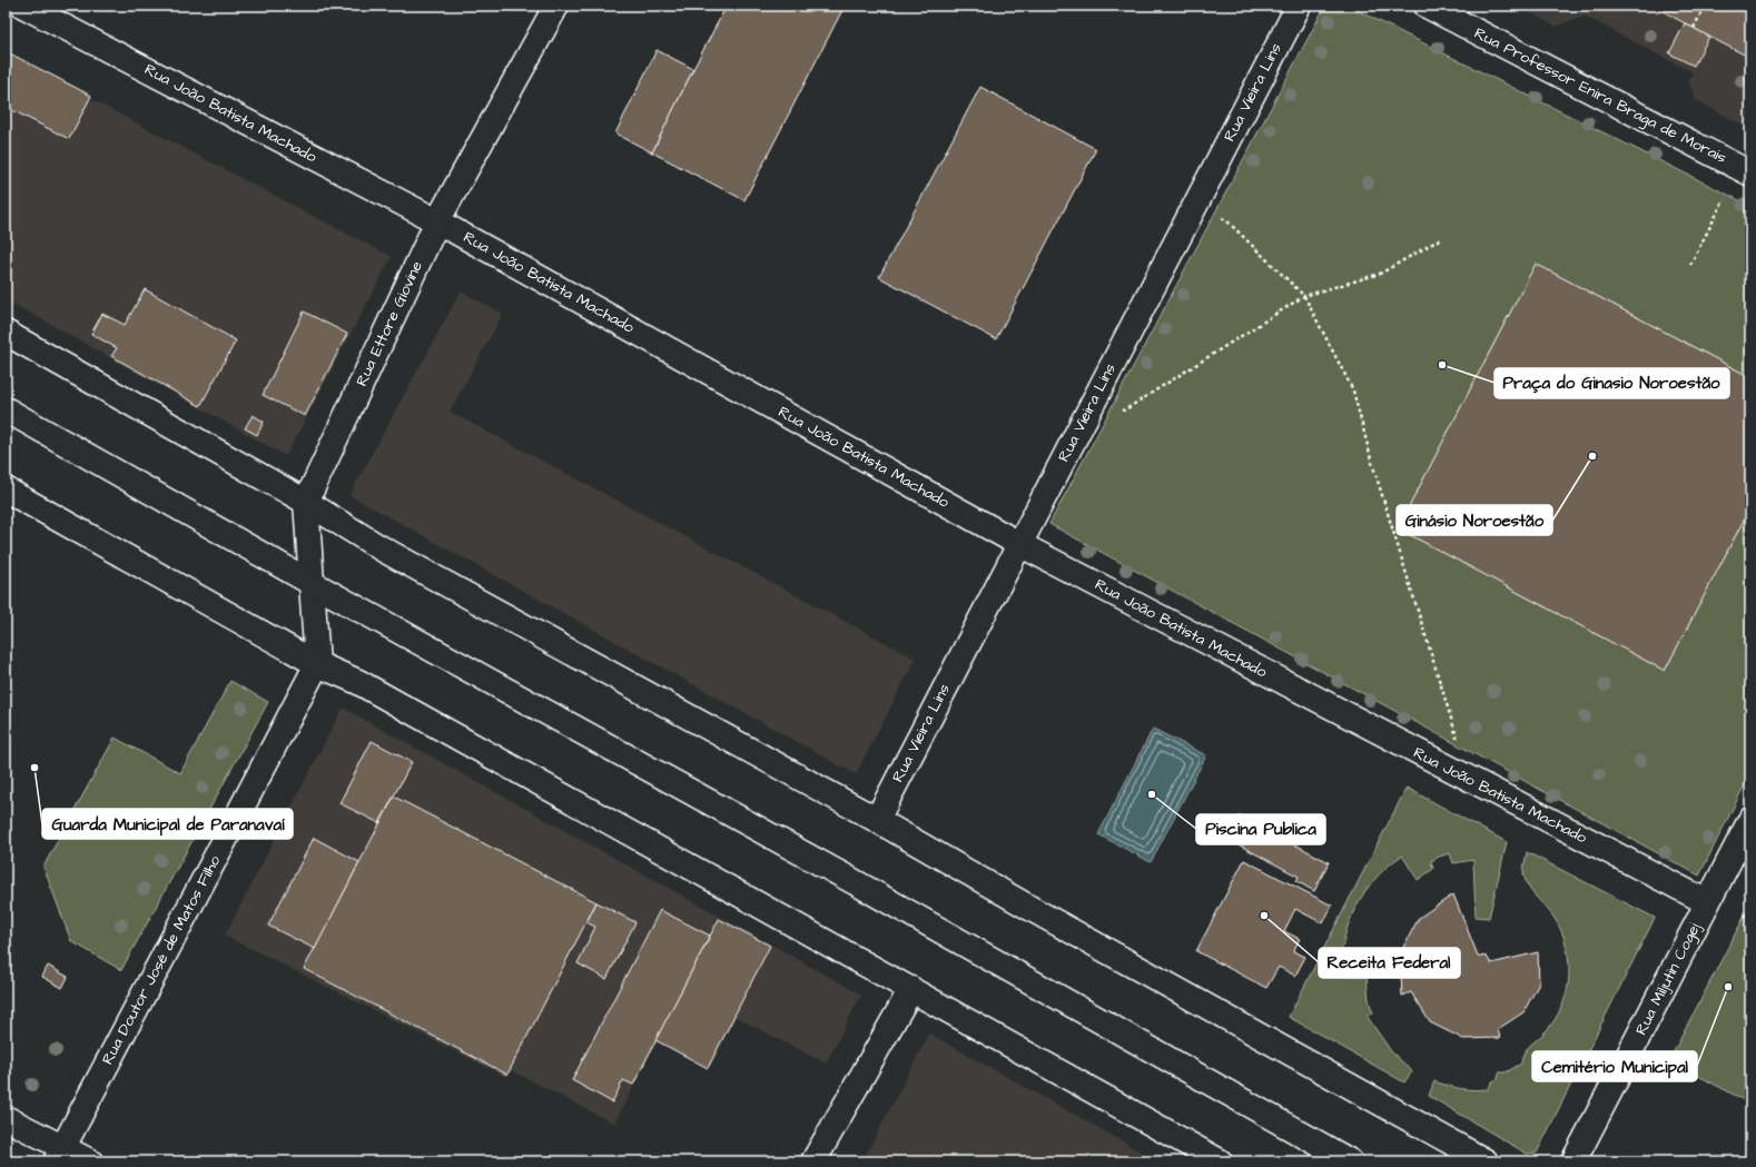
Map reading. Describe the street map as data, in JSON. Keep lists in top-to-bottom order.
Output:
{
  "streets": {
    "street": [
      "Rua Vieira Lins",
      "Rua Professor Enira Braga de Morais",
      "Rua João Batista Machado",
      "Rua Ettore Giovine",
      "Rua Doutor José de Matos Filho",
      "Rua Miljutin Cogej"
    ]
  },
  "crossings": [
    ["Rua Vieira Lins", "Rua João Batista Machado"],
    ["Rua João Batista Machado", "Rua Ettore Giovine"],
    ["Rua João Batista Machado", "Rua Miljutin Cogej"],
    ["Rua Ettore Giovine", "Rua Doutor José de Matos Filho"]
  ],
  "places": [
    "Praça do Ginasio Noroestão",
    "Ginásio Noroestão",
    "Guarda Municipal de Paranavaí",
    "Piscina Publica",
    "Receita Federal",
    "Cemitério Municipal"
  ]
}
